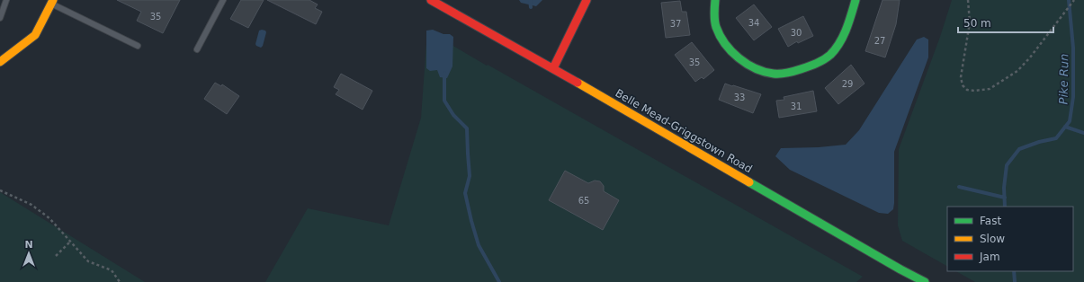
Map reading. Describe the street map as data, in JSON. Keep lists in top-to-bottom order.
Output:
{
  "streets": {
    "street": ["Belle Mead-Griggstown Road"]
  },
  "water": ["Pike Run"],
  "house_numbers": [
    "35",
    "34",
    "37",
    "30",
    "27",
    "35",
    "29",
    "33",
    "31",
    "65"
  ],
  "legend": ["Fast", "Slow", "Jam"],
  "scale_bar": "50 m",
  "north": "top"
}
